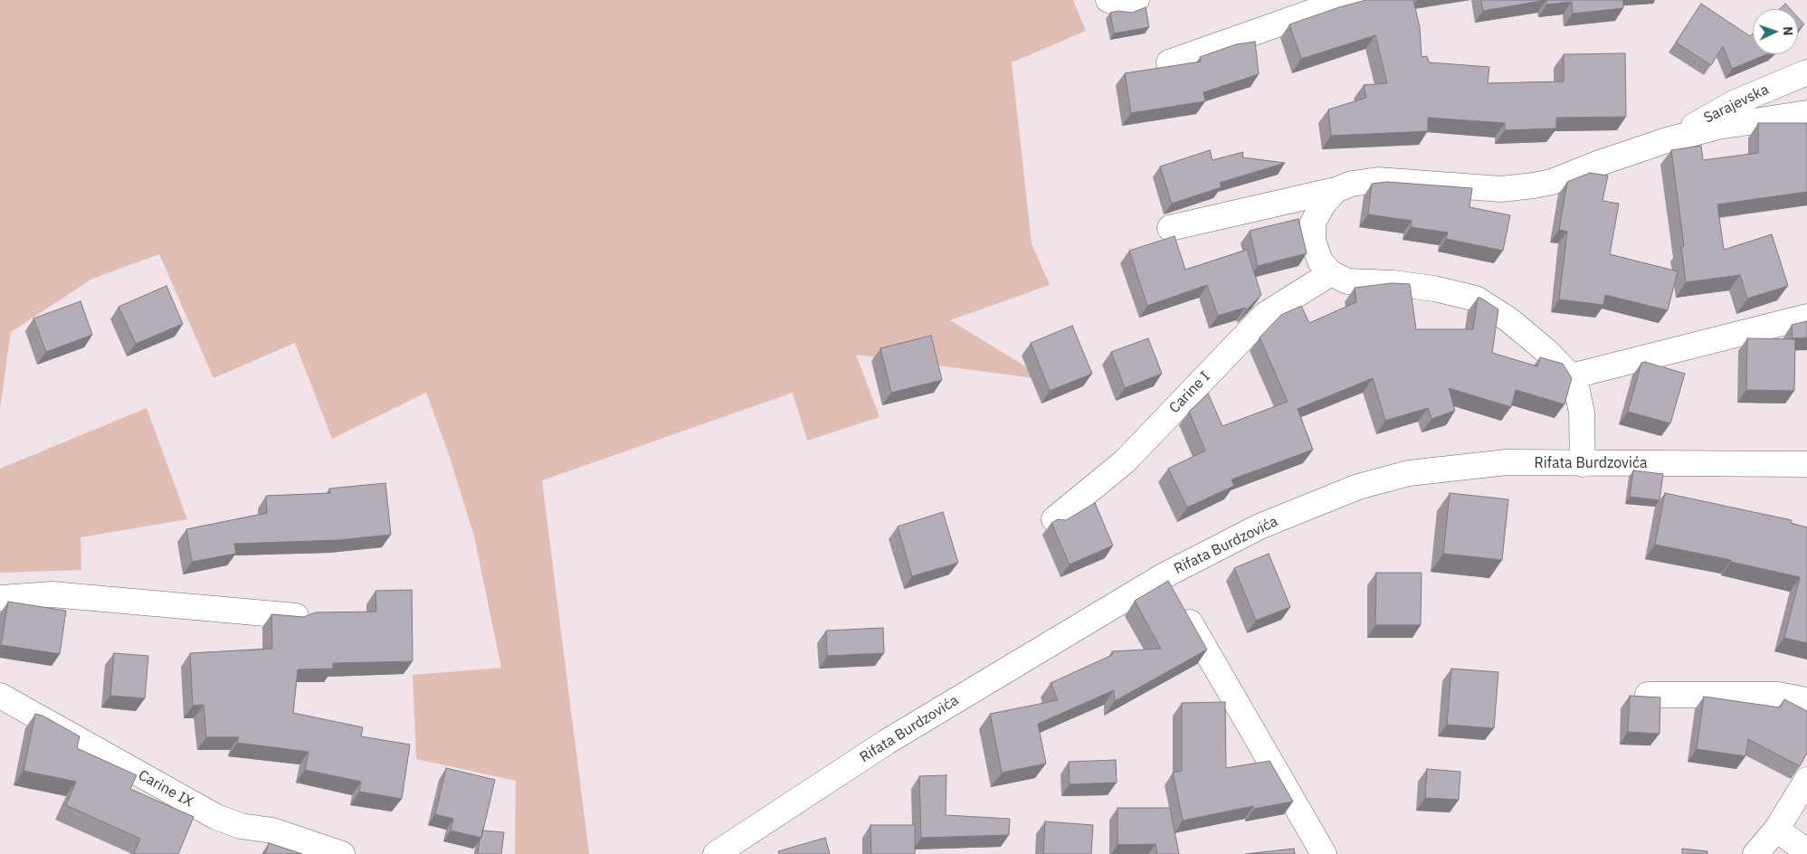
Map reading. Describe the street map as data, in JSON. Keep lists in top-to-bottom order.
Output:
{
  "streets": {
    "street": [
      "Sarajevska",
      "Carine I",
      "Rifata Burdzovića",
      "Carine IX"
    ]
  },
  "north": "right"
}
